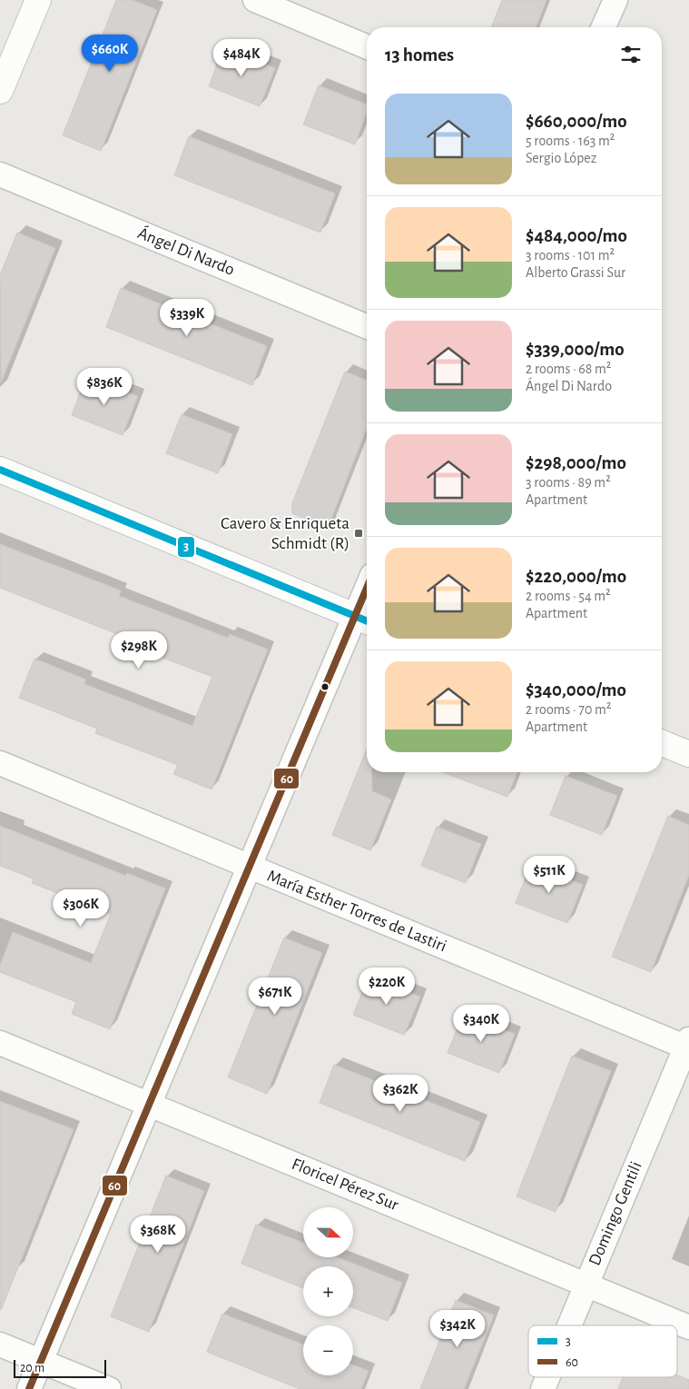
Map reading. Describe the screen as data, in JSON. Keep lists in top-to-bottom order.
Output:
{
  "streets": {
    "street": [
      "Ángel Di Nardo",
      "María Esther Torres de Lastiri",
      "Floricel Pérez Sur",
      "Domingo Gentili"
    ]
  },
  "crossings": [
    ["María Esther Torres de Lastiri", "Domingo Gentili"],
    ["Floricel Pérez Sur", "Domingo Gentili"]
  ],
  "places": {
    "transit": ["Cavero & Enriqueta Schmidt (R)"]
  },
  "lines": ["transit line 3", "transit line 60"],
  "legend": ["3", "60"],
  "scale_bar": "20 m",
  "north": "right",
  "page": {
    "heading": "13 homes",
    "price": [
      "$660K",
      "$484K",
      "$339K",
      "$836K",
      "$298K",
      "$511K",
      "$306K",
      "$220K",
      "$671K",
      "$340K",
      "$362K",
      "$368K",
      "$342K"
    ],
    "list": [
      {
        "name": "$660,000/mo",
        "note": "5 rooms · 163 m² · Sergio López"
      },
      {
        "name": "$484,000/mo",
        "note": "3 rooms · 101 m² · Alberto Grassi Sur"
      },
      {
        "name": "$339,000/mo",
        "note": "2 rooms · 68 m² · Ángel Di Nardo"
      },
      {
        "name": "$298,000/mo",
        "note": "3 rooms · 89 m² · Apartment"
      },
      {
        "name": "$220,000/mo",
        "note": "2 rooms · 54 m² · Apartment"
      },
      {
        "name": "$340,000/mo",
        "note": "2 rooms · 70 m² · Apartment"
      }
    ],
    "map_buttons": ["+", "−"],
    "scale": "20 m"
  }
}
